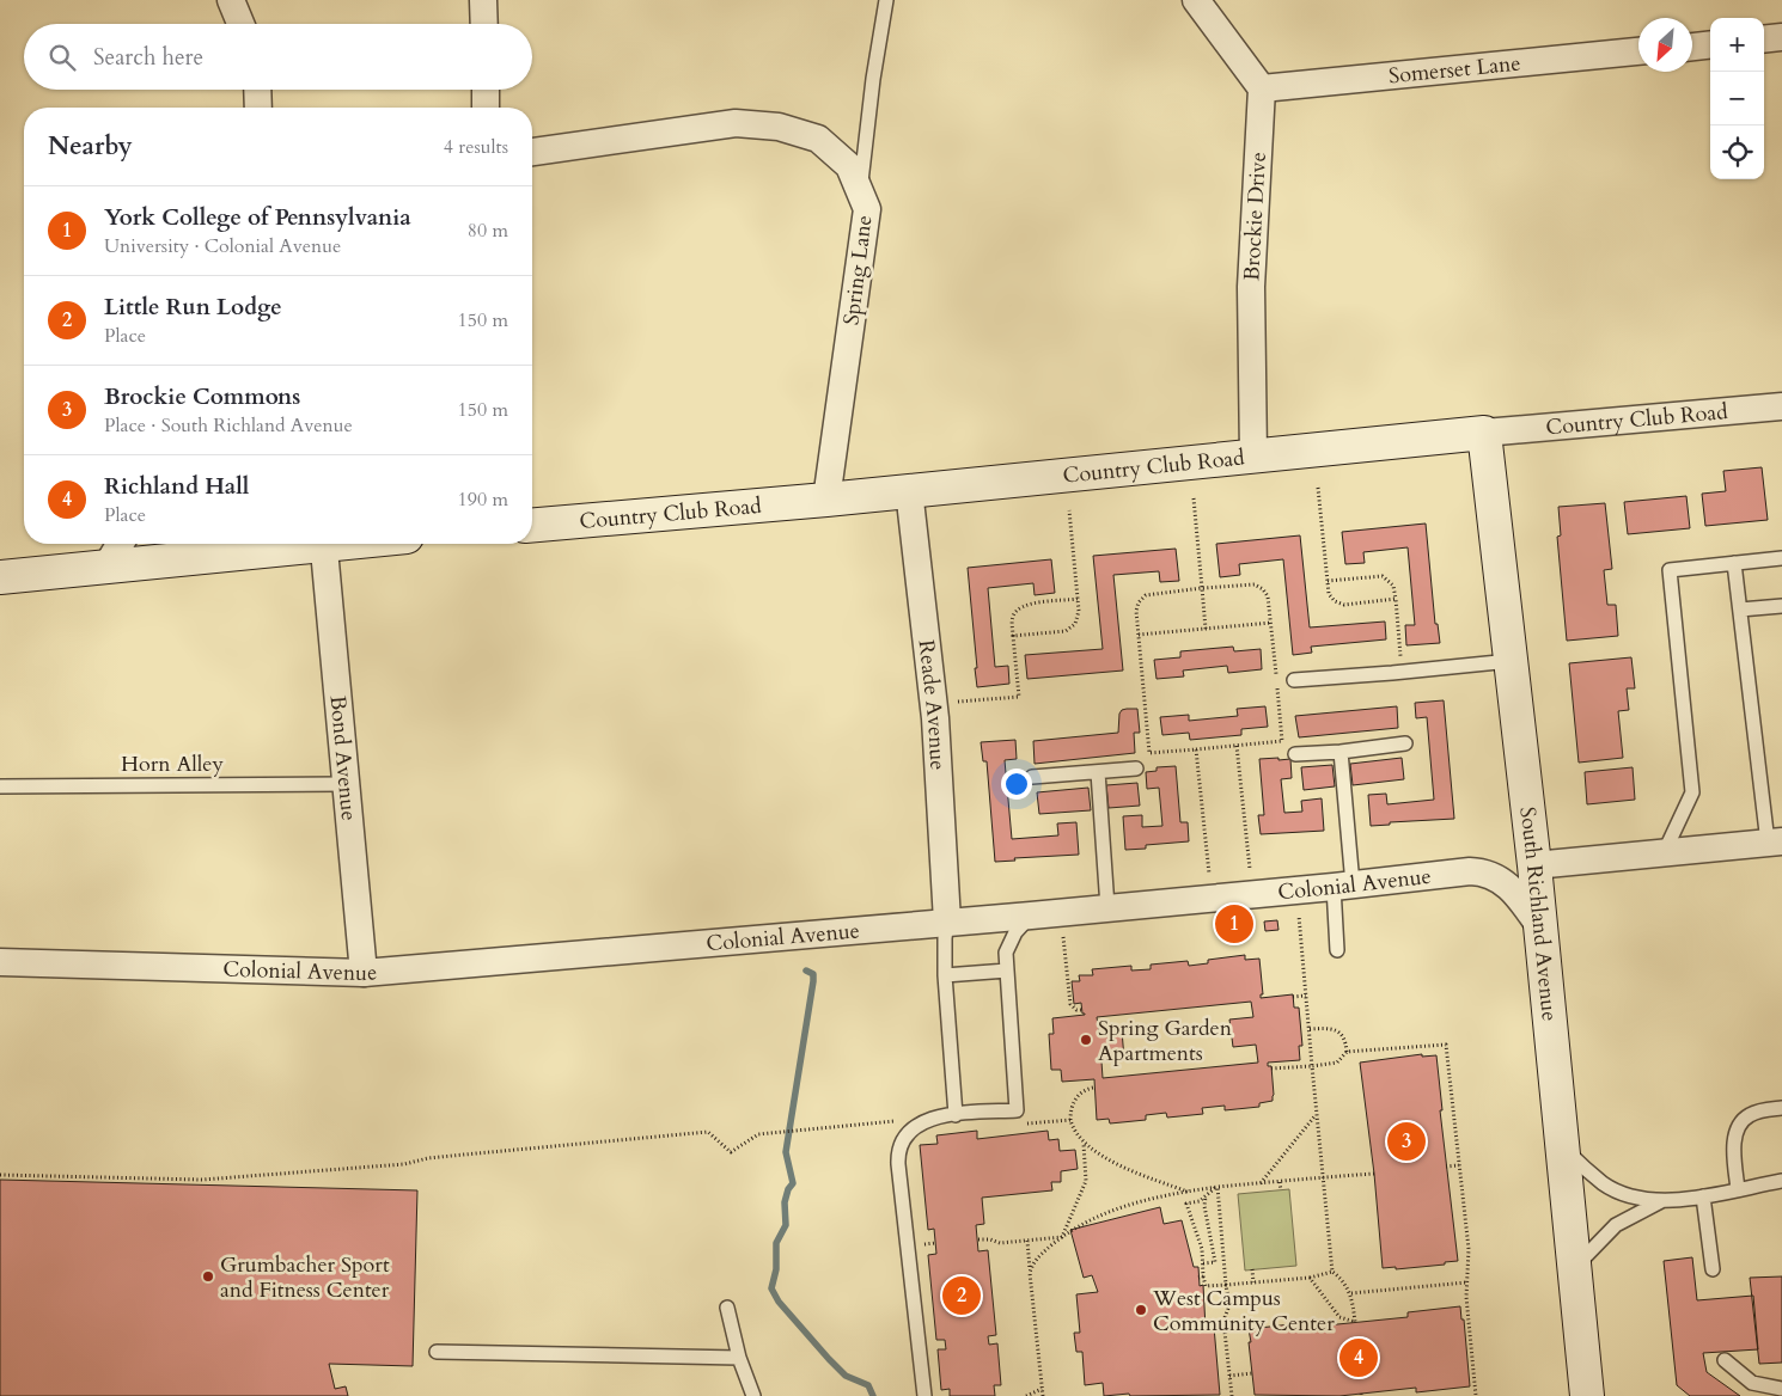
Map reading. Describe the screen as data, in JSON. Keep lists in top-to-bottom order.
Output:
{
  "streets": {
    "main road": ["Country Club Road", "South Richland Avenue"],
    "street": [
      "Somerset Lane",
      "Brockie Drive",
      "Spring Lane",
      "Reade Avenue",
      "Bond Avenue",
      "Colonial Avenue"
    ],
    "lane": ["Horn Alley"]
  },
  "crossings": [
    ["Somerset Lane", "Brockie Drive"],
    ["Brockie Drive", "Country Club Road"],
    ["Spring Lane", "Country Club Road"],
    ["Country Club Road", "Reade Avenue"],
    ["Country Club Road", "South Richland Avenue"],
    ["Reade Avenue", "Colonial Avenue"],
    ["Bond Avenue", "Horn Alley"],
    ["Bond Avenue", "Colonial Avenue"],
    ["Colonial Avenue", "South Richland Avenue"]
  ],
  "places": ["Spring Garden Apartments", "Grumbacher Sport and Fitness Center", "West Campus Community Center"],
  "north": "bottom left",
  "page": {
    "map_buttons": ["+", "−"],
    "search": "Search here",
    "heading": ["Nearby", "4 results"],
    "list": [
      {
        "mark": "1",
        "name": "York College of Pennsylvania",
        "note": "University · Colonial Avenue",
        "value": "80 m"
      },
      {
        "mark": "2",
        "name": "Little Run Lodge",
        "note": "Place",
        "value": "150 m"
      },
      {
        "mark": "3",
        "name": "Brockie Commons",
        "note": "Place · South Richland Avenue",
        "value": "150 m"
      },
      {
        "mark": "4",
        "name": "Richland Hall",
        "note": "Place",
        "value": "190 m"
      }
    ],
    "pins": [
      "1",
      "3",
      "2",
      "4"
    ]
  }
}
